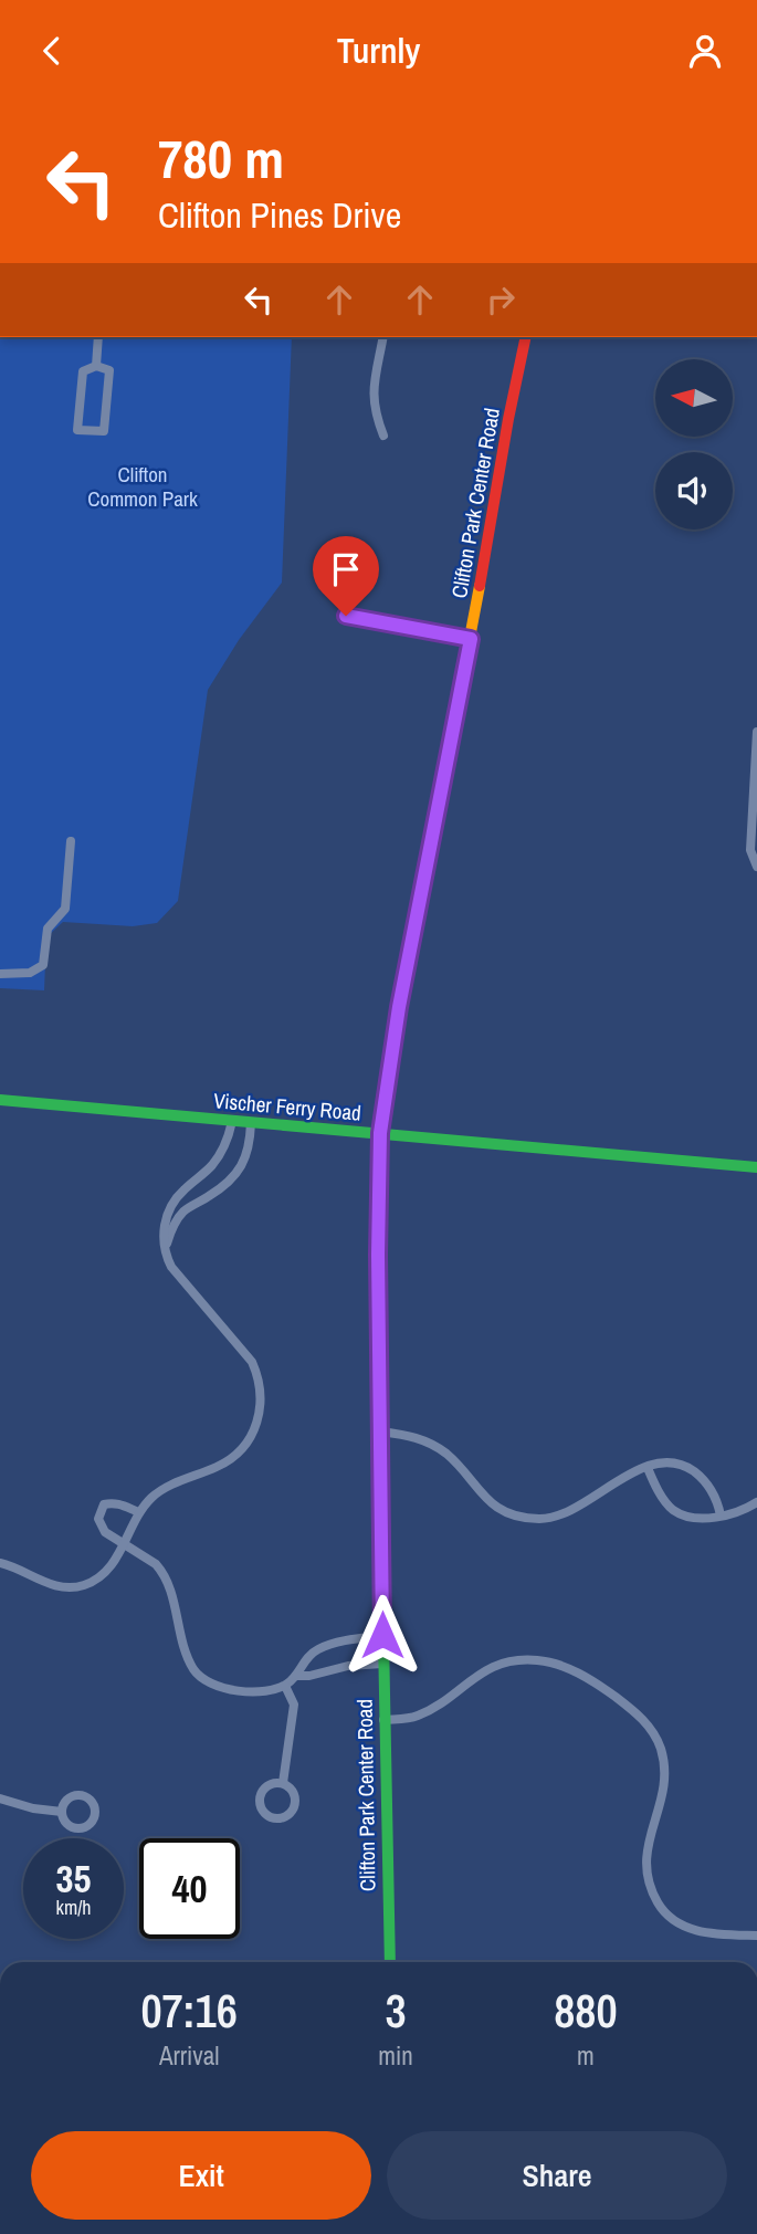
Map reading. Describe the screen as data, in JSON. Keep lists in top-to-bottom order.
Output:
{
  "streets": {
    "street": ["Clifton Park Center Road", "Vischer Ferry Road"]
  },
  "crossings": [
    ["Clifton Park Center Road", "Vischer Ferry Road"]
  ],
  "parks": ["Clifton Common Park"],
  "north": "left",
  "page": {
    "header": "Turnly",
    "turn": ["780 m", "Clifton Pines Drive"],
    "speed": "35 km/h",
    "limit": "40",
    "eta": [
      "07:16",
      "Arrival",
      "3",
      "min",
      "880",
      "m"
    ],
    "buttons": ["Exit", "Share"]
  }
}
